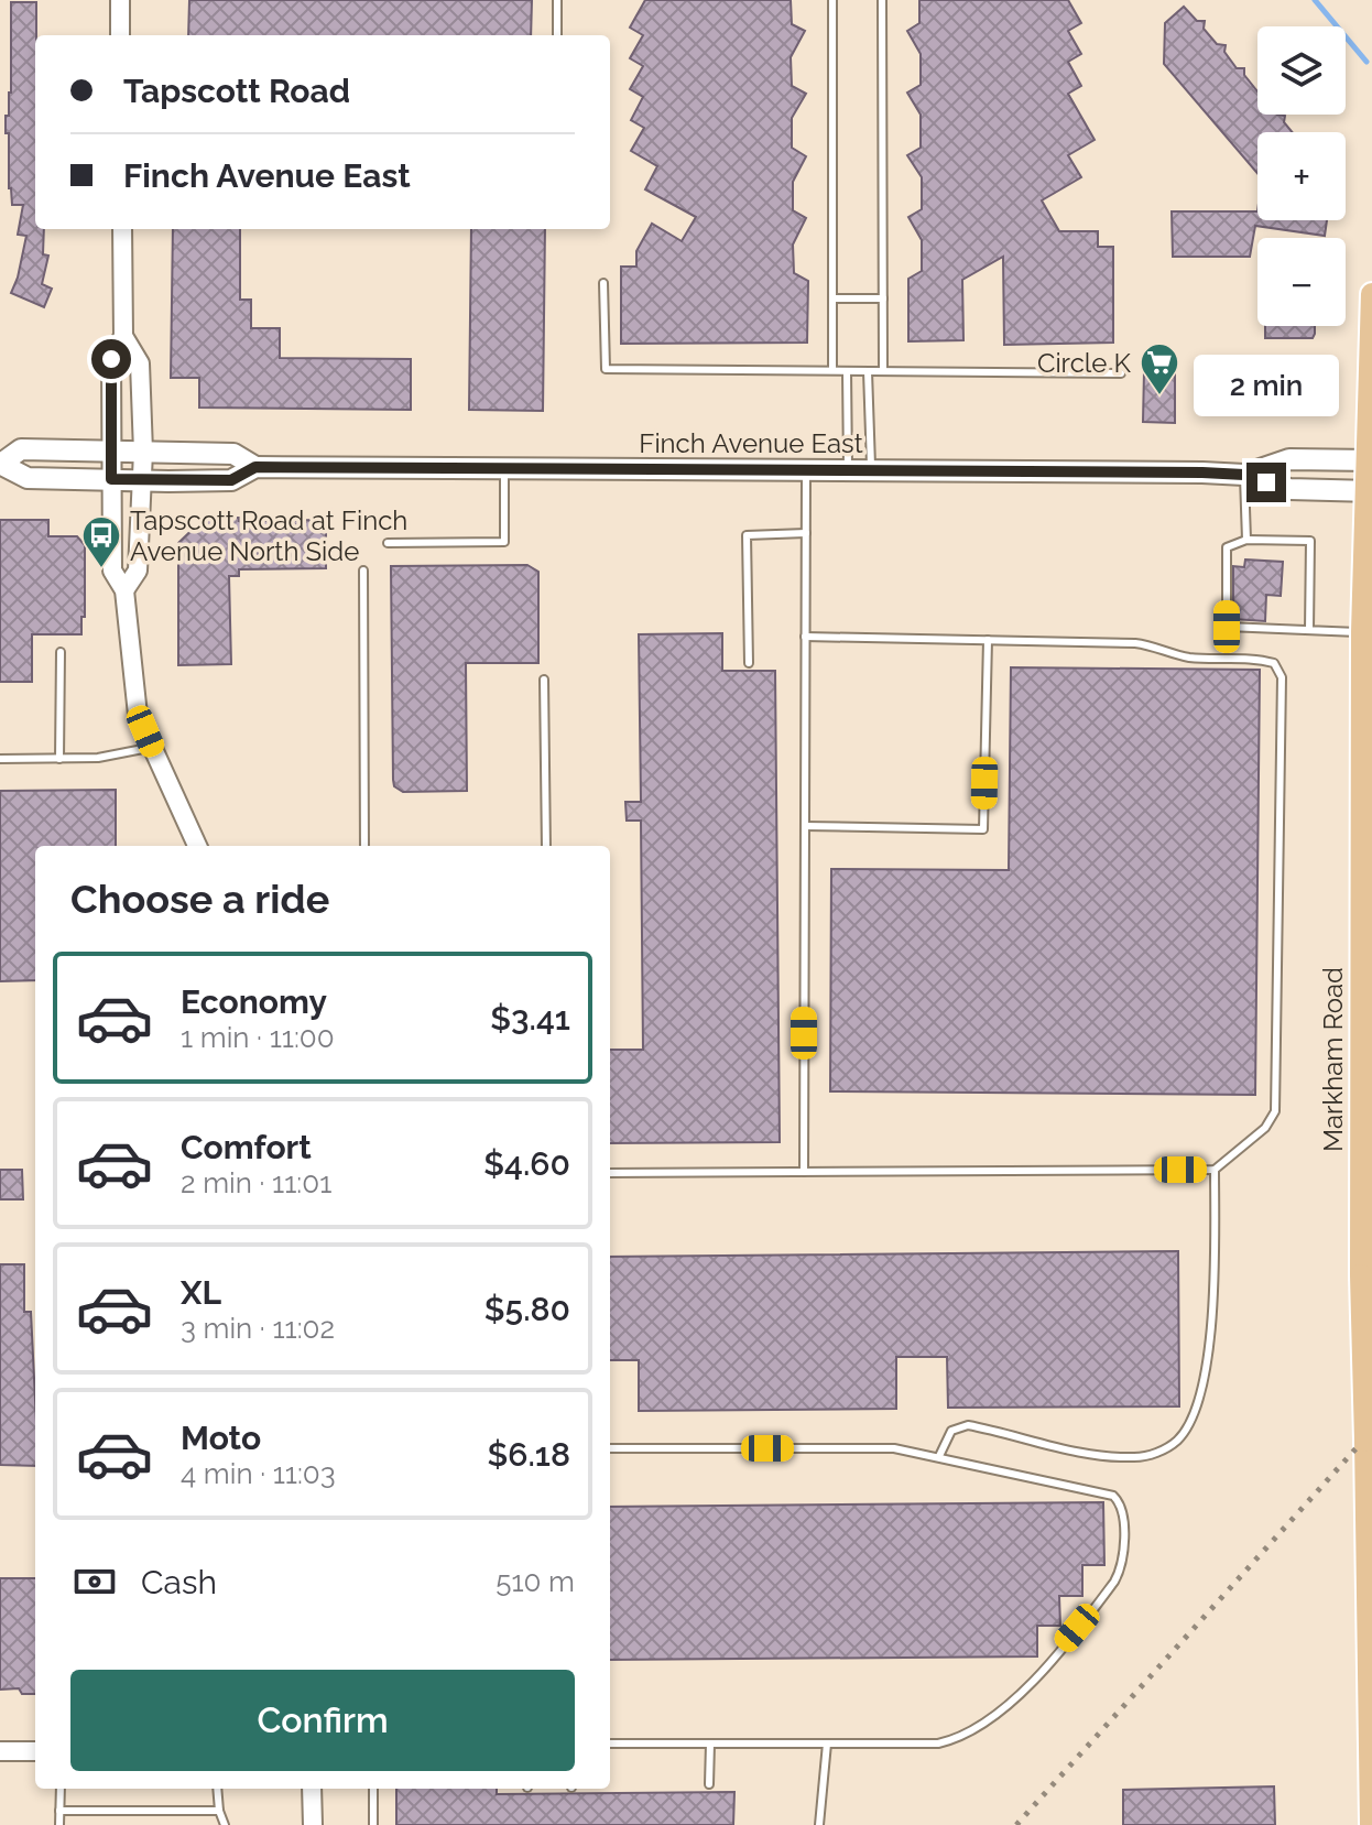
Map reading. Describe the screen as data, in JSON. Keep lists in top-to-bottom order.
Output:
{
  "streets": {
    "main road": ["Finch Avenue East", "Markham Road"]
  },
  "crossings": [
    ["Finch Avenue East", "Markham Road"]
  ],
  "places": {
    "supermarket": ["Circle K"],
    "bus stop": ["Tapscott Road at Finch Avenue North Side"]
  },
  "page": {
    "map_buttons": ["+", "−"],
    "banner": ["Tapscott Road", "Finch Avenue East"],
    "bubble": "2 min",
    "heading": "Choose a ride",
    "list": [
      {
        "name": "Economy",
        "note": "1 min · 11:00",
        "value": "$3.41"
      },
      {
        "name": "Comfort",
        "note": "2 min · 11:01",
        "value": "$4.60"
      },
      {
        "name": "XL",
        "note": "3 min · 11:02",
        "value": "$5.80"
      },
      {
        "name": "Moto",
        "note": "4 min · 11:03",
        "value": "$6.18"
      }
    ],
    "pay": ["Cash", "510 m"],
    "buttons": "Confirm"
  }
}
